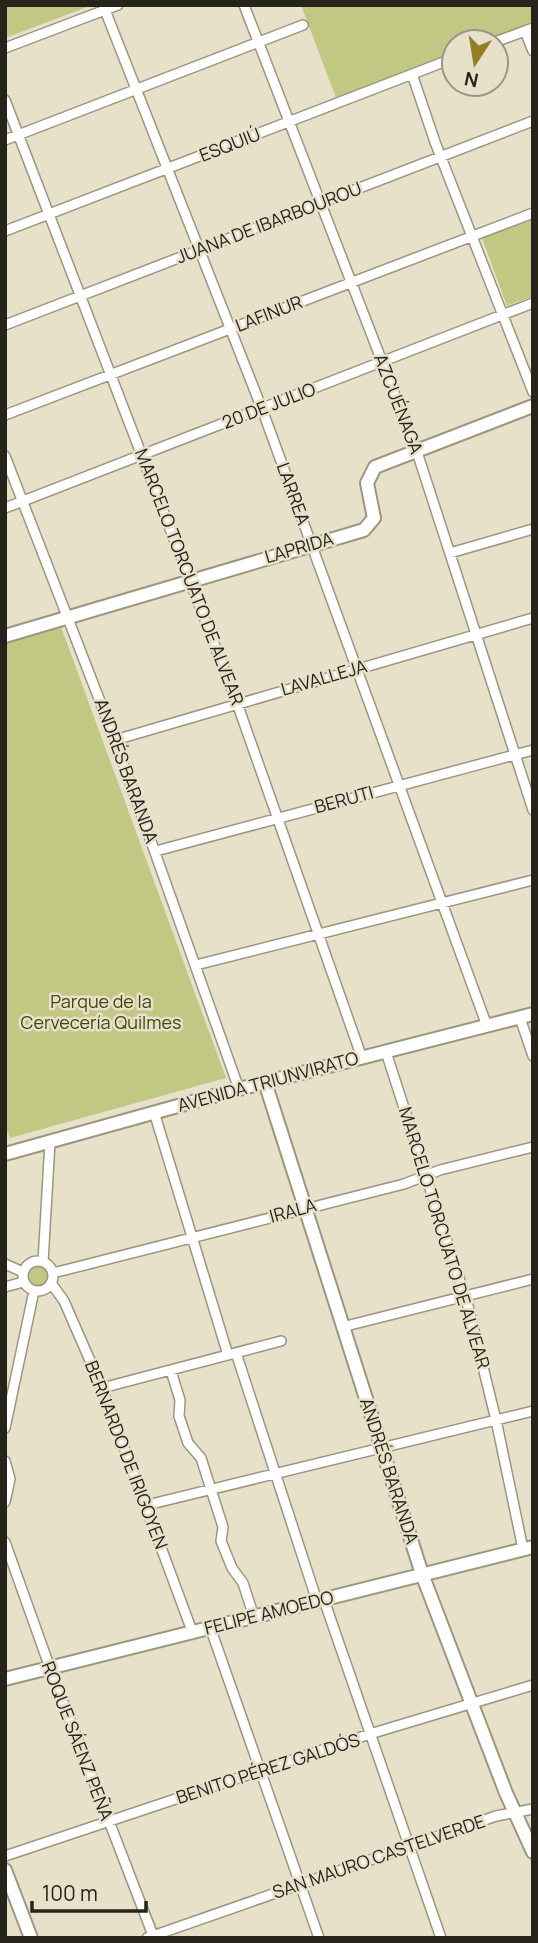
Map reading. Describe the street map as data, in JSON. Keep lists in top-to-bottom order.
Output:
{
  "streets": {
    "main road": [
      "LAPRIDA",
      "ANDRÉS BARANDA",
      "AVENIDA TRIUNVIRATO",
      "FELIPE AMOEDO"
    ],
    "street": [
      "ESQUIÚ",
      "JUANA DE IBARBOUROU",
      "LAFINUR",
      "AZCUÉNAGA",
      "20 DE JULIO",
      "LARREA",
      "MARCELO TORCUATO DE ALVEAR",
      "LAVALLEJA",
      "BERUTI",
      "IRALA",
      "BERNARDO DE IRIGOYEN",
      "ROQUE SÁENZ PEÑA",
      "BENITO PÉREZ GALDÓS",
      "SAN MAURO CASTELVERDE"
    ]
  },
  "crossings": [
    ["ESQUIÚ", "AZCUÉNAGA"],
    ["ESQUIÚ", "LARREA"],
    ["ESQUIÚ", "MARCELO TORCUATO DE ALVEAR"],
    ["JUANA DE IBARBOUROU", "AZCUÉNAGA"],
    ["JUANA DE IBARBOUROU", "LARREA"],
    ["JUANA DE IBARBOUROU", "MARCELO TORCUATO DE ALVEAR"],
    ["LAFINUR", "AZCUÉNAGA"],
    ["LAFINUR", "LARREA"],
    ["LAFINUR", "MARCELO TORCUATO DE ALVEAR"],
    ["AZCUÉNAGA", "20 DE JULIO"],
    ["AZCUÉNAGA", "LAPRIDA"],
    ["AZCUÉNAGA", "LAVALLEJA"],
    ["AZCUÉNAGA", "BERUTI"],
    ["20 DE JULIO", "LARREA"],
    ["20 DE JULIO", "MARCELO TORCUATO DE ALVEAR"],
    ["20 DE JULIO", "ANDRÉS BARANDA"],
    ["LARREA", "LAPRIDA"],
    ["LARREA", "LAVALLEJA"],
    ["LARREA", "BERUTI"],
    ["LARREA", "AVENIDA TRIUNVIRATO"],
    ["LAPRIDA", "MARCELO TORCUATO DE ALVEAR"],
    ["LAPRIDA", "ANDRÉS BARANDA"],
    ["MARCELO TORCUATO DE ALVEAR", "LAVALLEJA"],
    ["MARCELO TORCUATO DE ALVEAR", "BERUTI"],
    ["MARCELO TORCUATO DE ALVEAR", "AVENIDA TRIUNVIRATO"],
    ["MARCELO TORCUATO DE ALVEAR", "IRALA"],
    ["MARCELO TORCUATO DE ALVEAR", "FELIPE AMOEDO"],
    ["LAVALLEJA", "ANDRÉS BARANDA"],
    ["ANDRÉS BARANDA", "BERUTI"],
    ["ANDRÉS BARANDA", "AVENIDA TRIUNVIRATO"],
    ["ANDRÉS BARANDA", "IRALA"],
    ["ANDRÉS BARANDA", "FELIPE AMOEDO"],
    ["ANDRÉS BARANDA", "BENITO PÉREZ GALDÓS"],
    ["ANDRÉS BARANDA", "SAN MAURO CASTELVERDE"],
    ["IRALA", "BERNARDO DE IRIGOYEN"],
    ["BERNARDO DE IRIGOYEN", "FELIPE AMOEDO"],
    ["FELIPE AMOEDO", "ROQUE SÁENZ PEÑA"],
    ["ROQUE SÁENZ PEÑA", "BENITO PÉREZ GALDÓS"],
    ["ROQUE SÁENZ PEÑA", "SAN MAURO CASTELVERDE"]
  ],
  "parks": ["Parque de la Cervecería Quilmes"],
  "scale_bar": "100 m",
  "north": "bottom"
}
